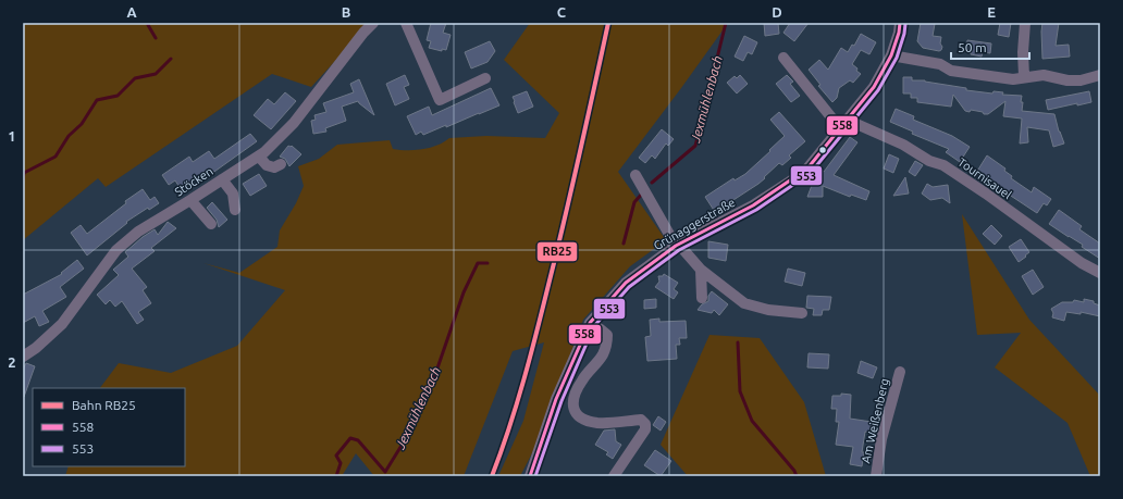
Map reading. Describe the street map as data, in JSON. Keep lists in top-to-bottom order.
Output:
{
  "streets": {
    "street": [
      "Tournisauel",
      "Stöcken",
      "Grünaggerstraße",
      "Am Weißenberg"
    ]
  },
  "crossings": [
    ["Tournisauel", "Grünaggerstraße"]
  ],
  "water": ["Jexmühlenbach"],
  "lines": ["rail line RB25", "transit line 558", "transit line 553"],
  "legend": ["Bahn RB25", "558", "553"],
  "scale_bar": "50 m",
  "grid": {
    "columns": [
      "A",
      "B",
      "C",
      "D",
      "E"
    ],
    "rows": ["1", "2"]
  }
}
